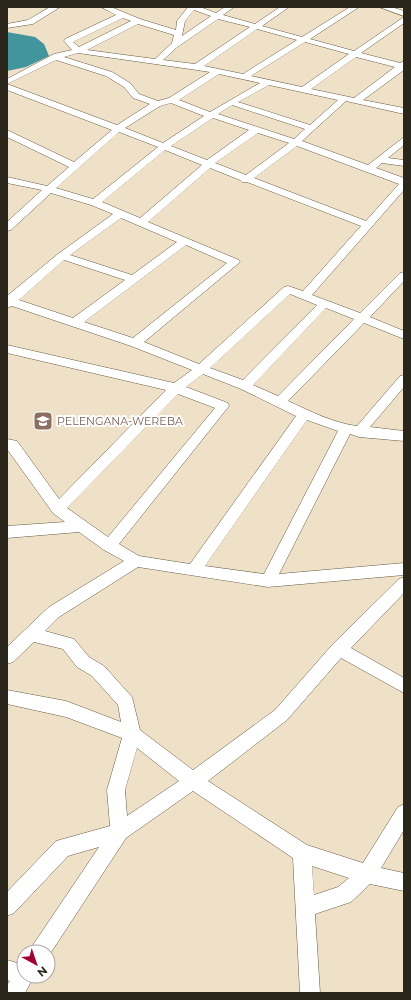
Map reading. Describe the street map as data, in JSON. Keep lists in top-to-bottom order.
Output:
{
  "places": {
    "school or university": ["PELENGANA-WEREBA"]
  },
  "north": "bottom right"
}
